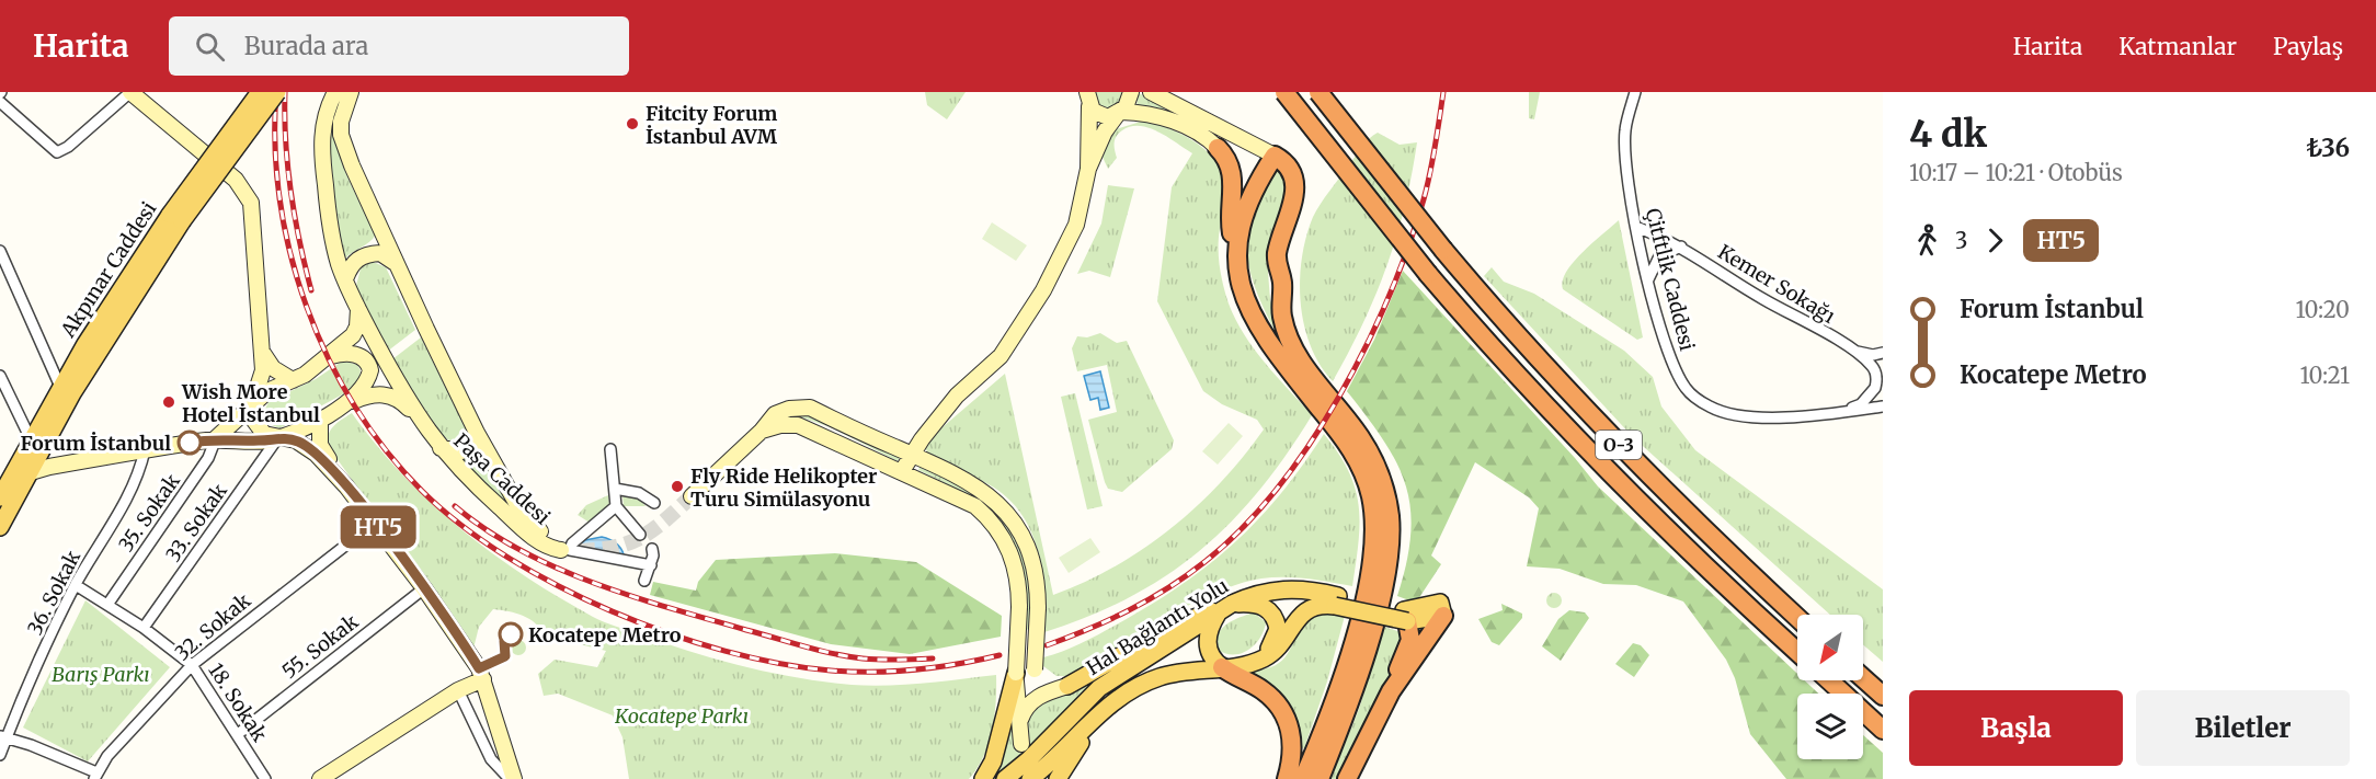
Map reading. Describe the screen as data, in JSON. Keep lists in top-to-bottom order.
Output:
{
  "streets": {
    "highway": ["O-3"],
    "main road": ["Akpınar Caddesi", "Paşa Caddesi", "Hal Bağlantı Yolu"],
    "street": [
      "Çitftlik Caddesi",
      "Kemer Sokağı",
      "35. Sokak",
      "33. Sokak",
      "36. Sokak",
      "32. Sokak",
      "55. Sokak",
      "18. Sokak"
    ]
  },
  "crossings": [
    ["Çitftlik Caddesi", "Kemer Sokağı"],
    ["35. Sokak", "18. Sokak"],
    ["33. Sokak", "18. Sokak"],
    ["36. Sokak", "18. Sokak"],
    ["32. Sokak", "18. Sokak"],
    ["55. Sokak", "18. Sokak"]
  ],
  "parks": ["Barış Parkı", "Kocatepe Parkı"],
  "places": [
    "Fitcity Forum İstanbul AVM",
    "Wish More Hotel İstanbul",
    "Forum İstanbul",
    "Fly Ride Helikopter Turu Simülasyonu",
    "Kocatepe Metro"
  ],
  "lines": ["bus line HT5"],
  "north": "bottom left",
  "page": {
    "header": "Harita",
    "search": "Burada ara",
    "nav": ["Harita", "Katmanlar", "Paylaş"],
    "on_map": "HT5",
    "heading": ["4 dk", "10:17 – 10:21 · Otobüs", "₺36"],
    "legs": ["3", "HT5"],
    "list": [
      {
        "name": "Forum İstanbul",
        "value": "10:20"
      },
      {
        "name": "Kocatepe Metro",
        "value": "10:21"
      }
    ],
    "buttons": ["Başla", "Biletler"]
  }
}
